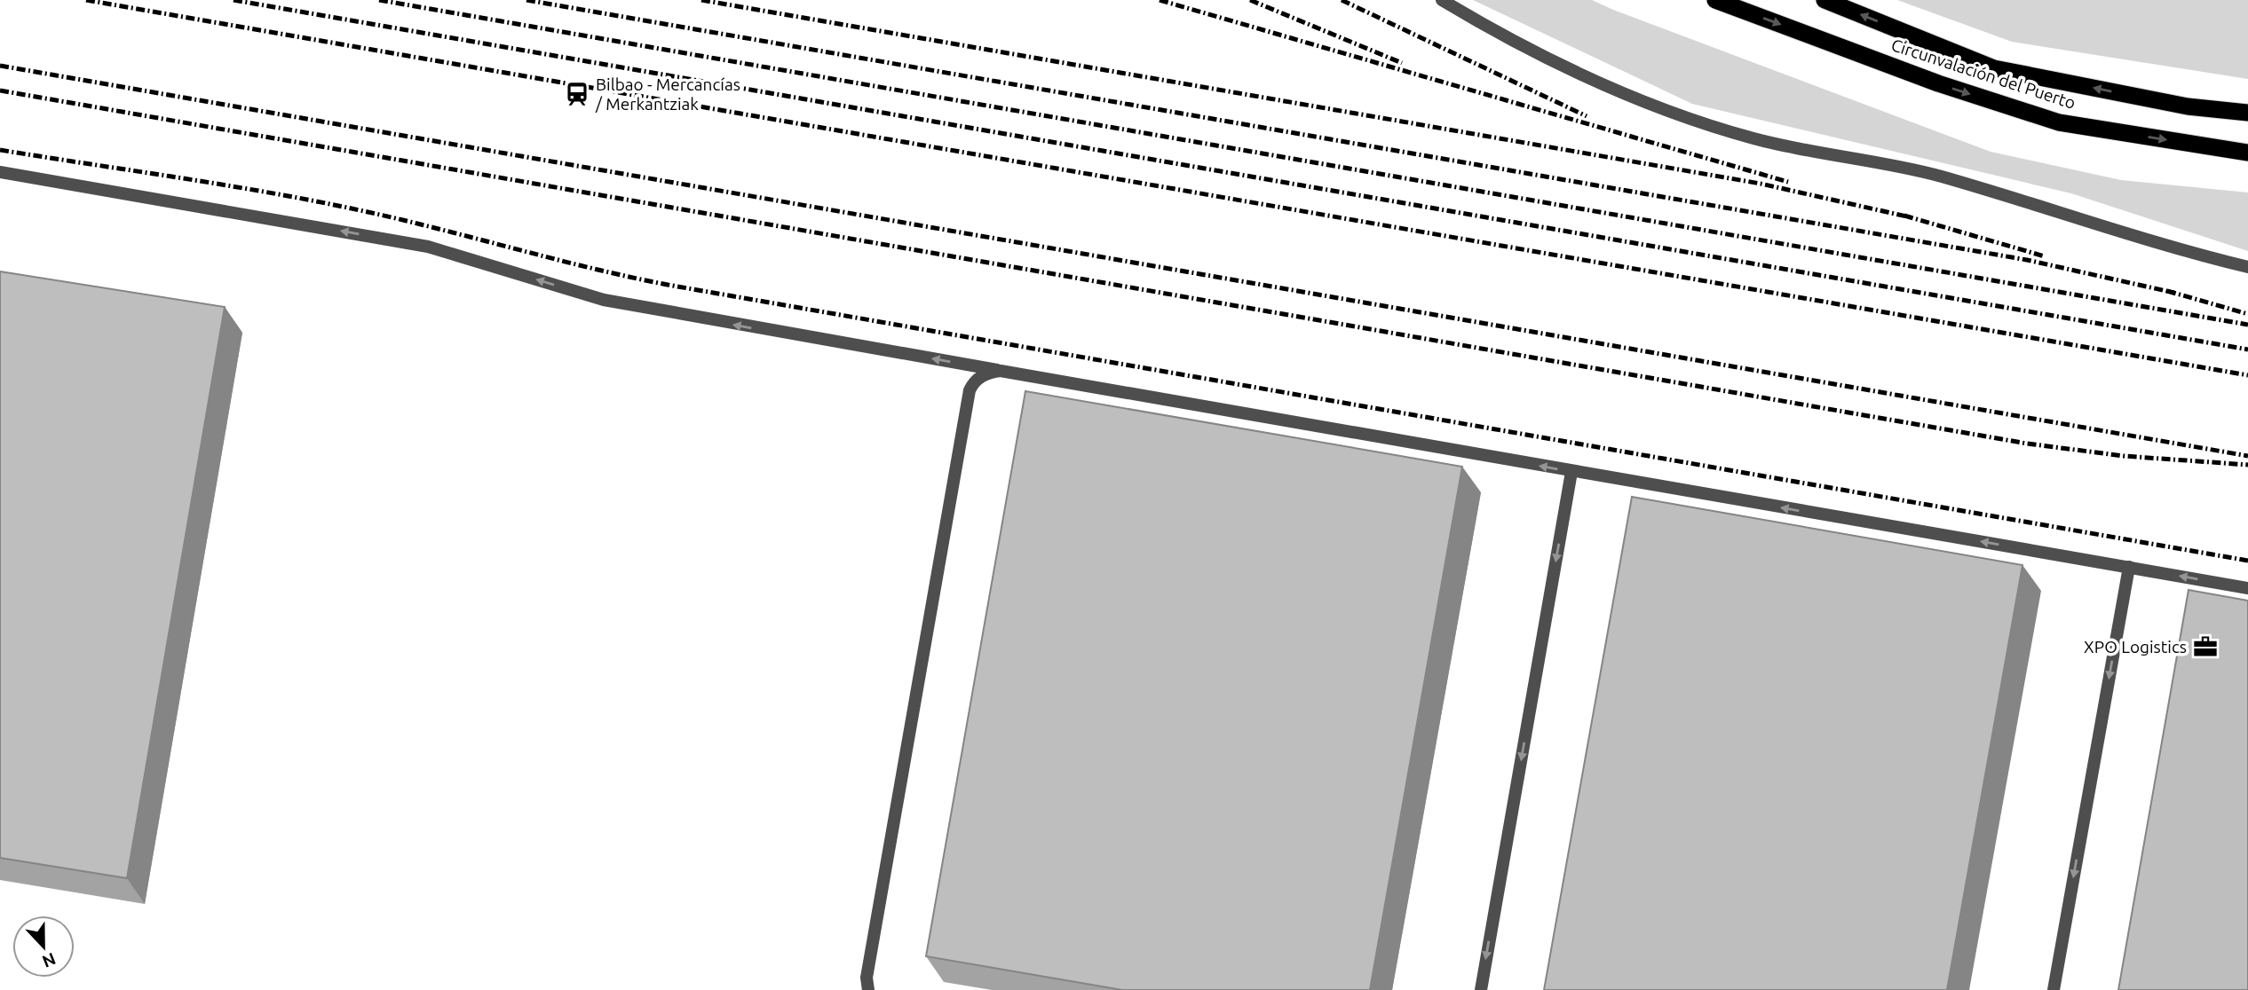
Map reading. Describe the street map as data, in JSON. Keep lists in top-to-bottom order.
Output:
{
  "streets": {
    "highway": ["Circunvalación del Puerto"]
  },
  "places": {
    "station": ["Bilbao - Mercancías / Merkantziak"],
    "office": ["XPO Logistics"]
  },
  "north": "bottom"
}
